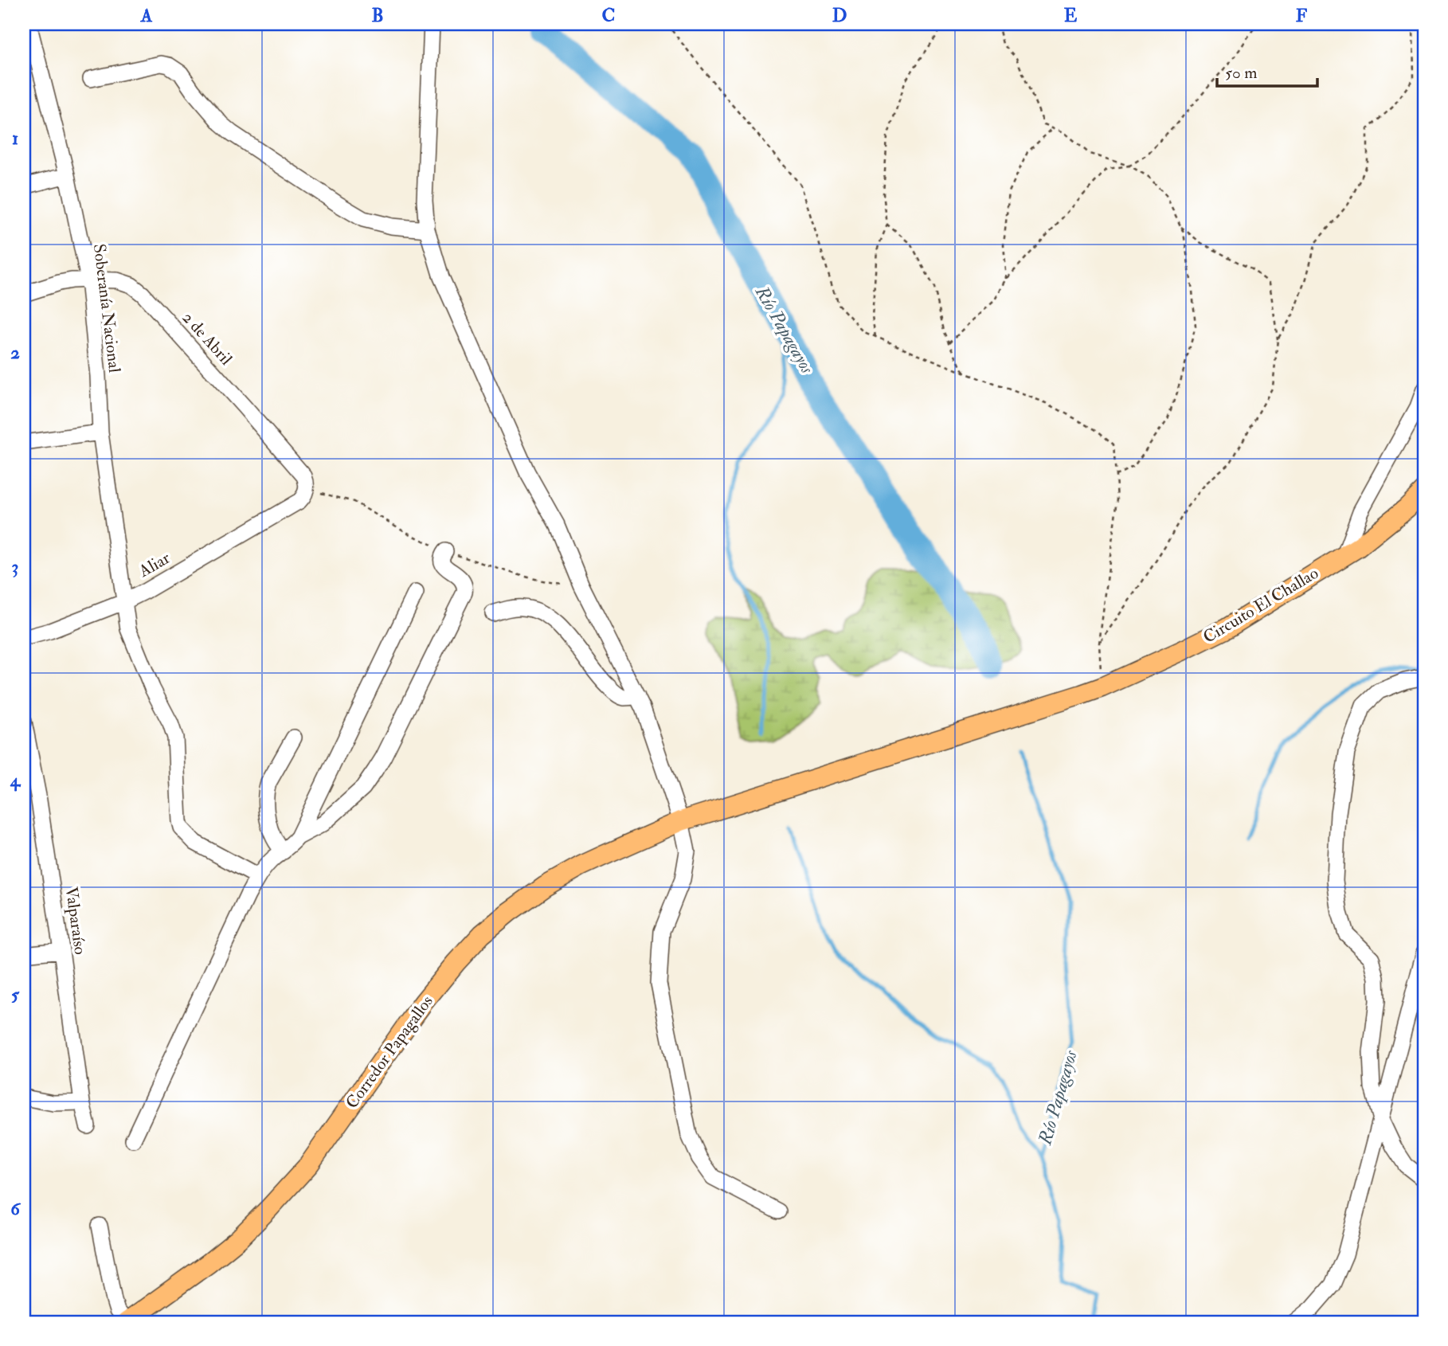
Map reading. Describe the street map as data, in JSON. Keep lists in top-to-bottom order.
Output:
{
  "streets": {
    "main road": ["Circuito El Challao", "Corredor Papagallos"],
    "street": [
      "Soberanía Nacional",
      "2 de Abril",
      "Aliar",
      "Valparaíso"
    ]
  },
  "crossings": [
    ["Soberanía Nacional", "2 de Abril"],
    ["Soberanía Nacional", "Aliar"],
    ["2 de Abril", "Aliar"],
    ["Circuito El Challao", "Corredor Papagallos"]
  ],
  "water": ["Río Papagayos"],
  "scale_bar": "50 m",
  "grid": {
    "columns": [
      "A",
      "B",
      "C",
      "D",
      "E",
      "F"
    ],
    "rows": [
      "1",
      "2",
      "3",
      "4",
      "5",
      "6"
    ]
  }
}
